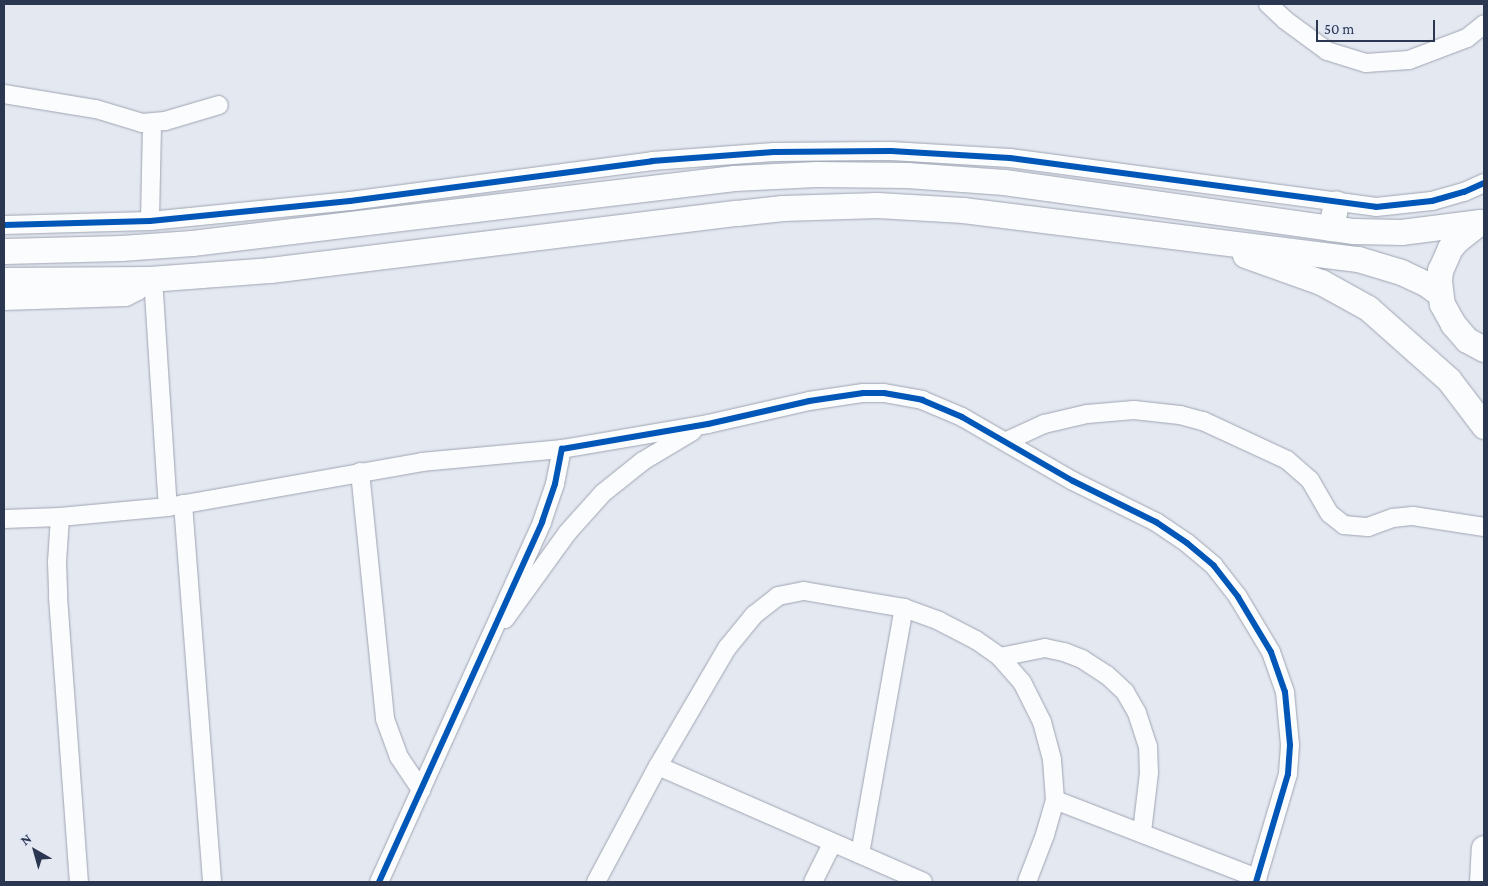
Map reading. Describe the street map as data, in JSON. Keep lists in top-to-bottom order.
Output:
{
  "scale_bar": "50 m",
  "north": "top left"
}
